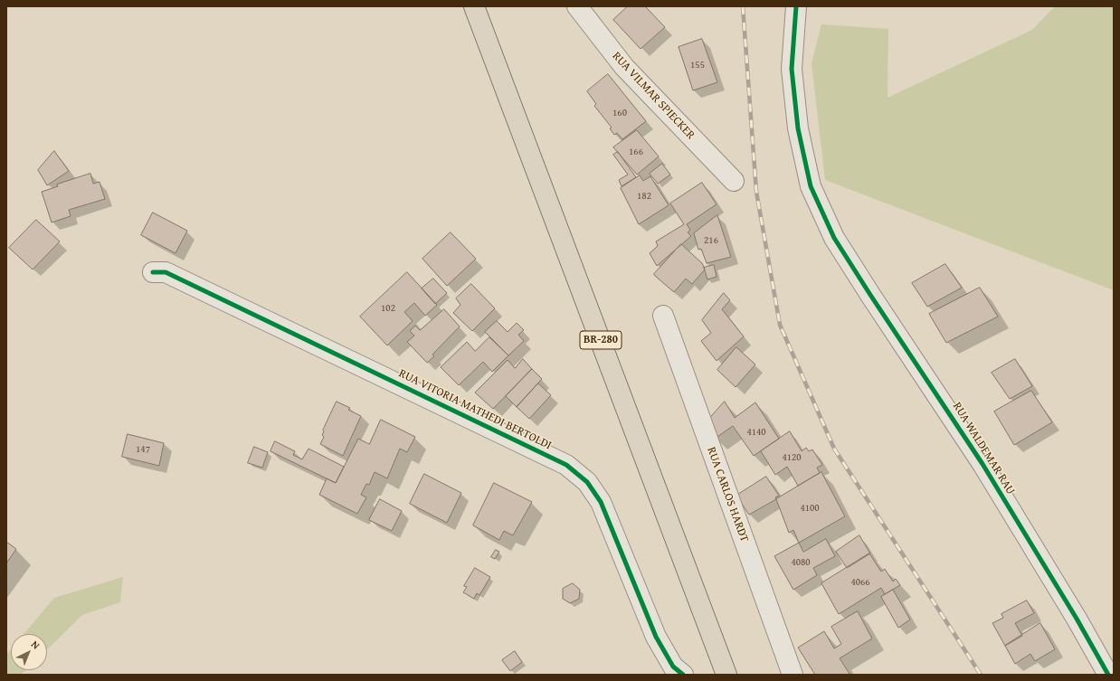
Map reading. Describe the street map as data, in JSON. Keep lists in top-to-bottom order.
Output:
{
  "streets": {
    "highway": ["BR-280"],
    "street": [
      "RUA VILMAR SPIECKER",
      "RUA VITORIA MATHEDI BERTOLDI",
      "RUA WALDEMAR RAU",
      "RUA CARLOS HARDT"
    ]
  },
  "house_numbers": [
    "155",
    "160",
    "166",
    "182",
    "216",
    "102",
    "4140",
    "147",
    "4120",
    "4100",
    "4080",
    "4066"
  ],
  "north": "top right"
}
